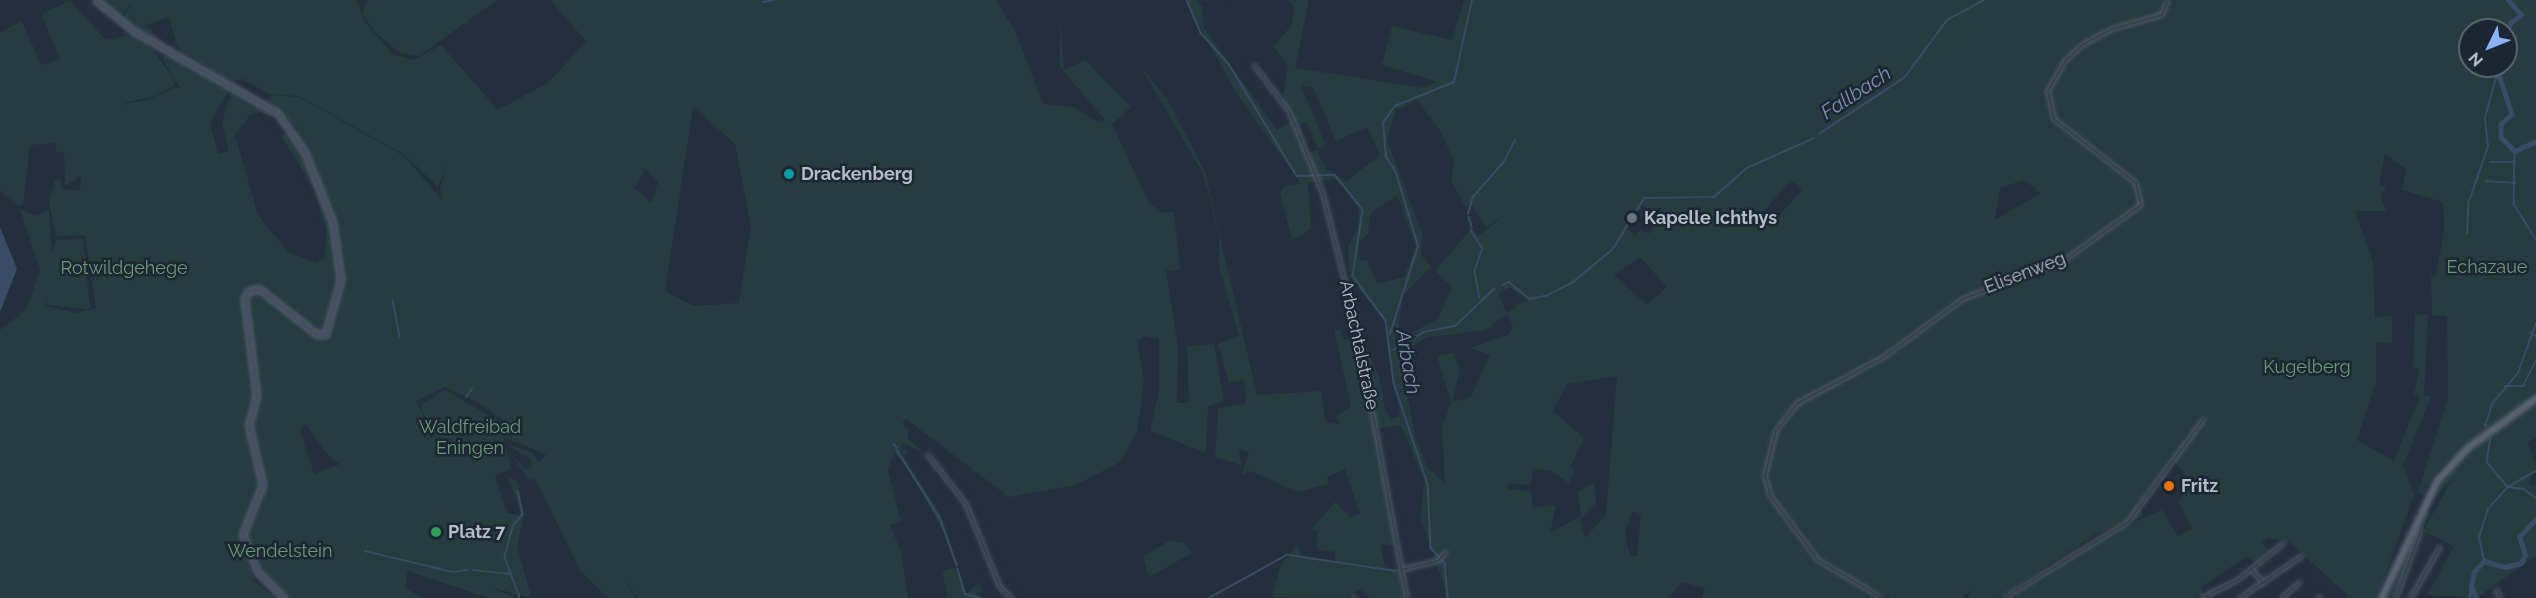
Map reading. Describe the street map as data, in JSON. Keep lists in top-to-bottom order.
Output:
{
  "streets": {
    "street": ["Elisenweg", "Arbachtalstraße"]
  },
  "water": ["Fallbach", "Arbach"],
  "parks": [
    "Echazaue",
    "Rotwildgehege",
    "Kugelberg",
    "Waldfreibad Eningen",
    "Wendelstein"
  ],
  "places": [
    "Drackenberg",
    "Kapelle Ichthys",
    "Fritz",
    "Platz 7"
  ],
  "north": "bottom left"
}
